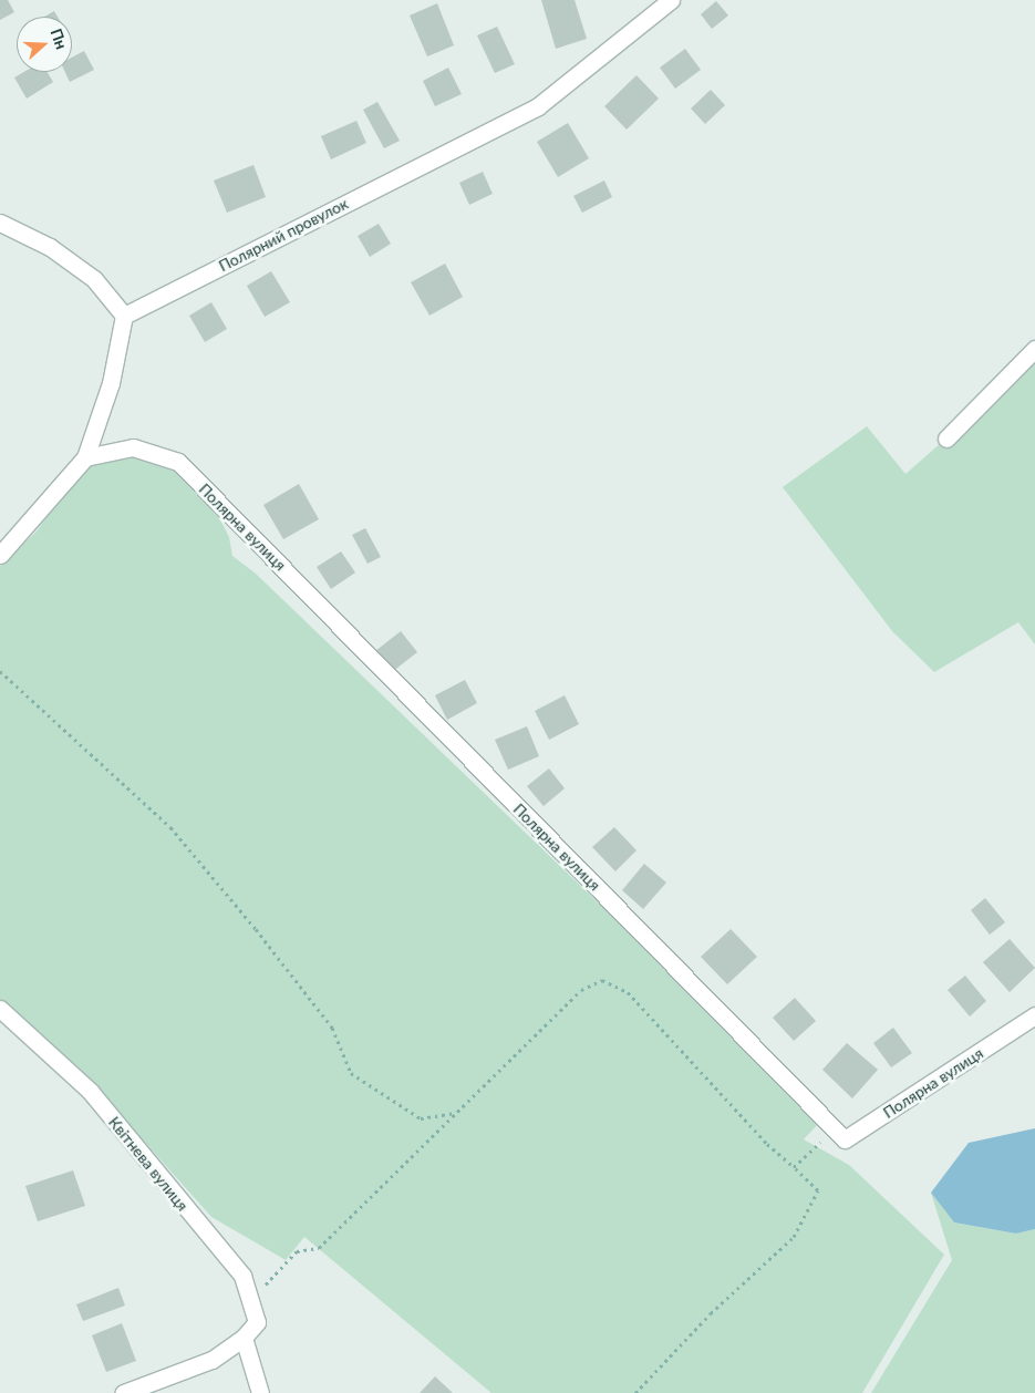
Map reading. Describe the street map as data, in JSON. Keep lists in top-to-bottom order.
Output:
{
  "streets": {
    "street": ["Полярний провулок", "Полярна вулиця", "Квітнева вулиця"]
  },
  "north": "right"
}
